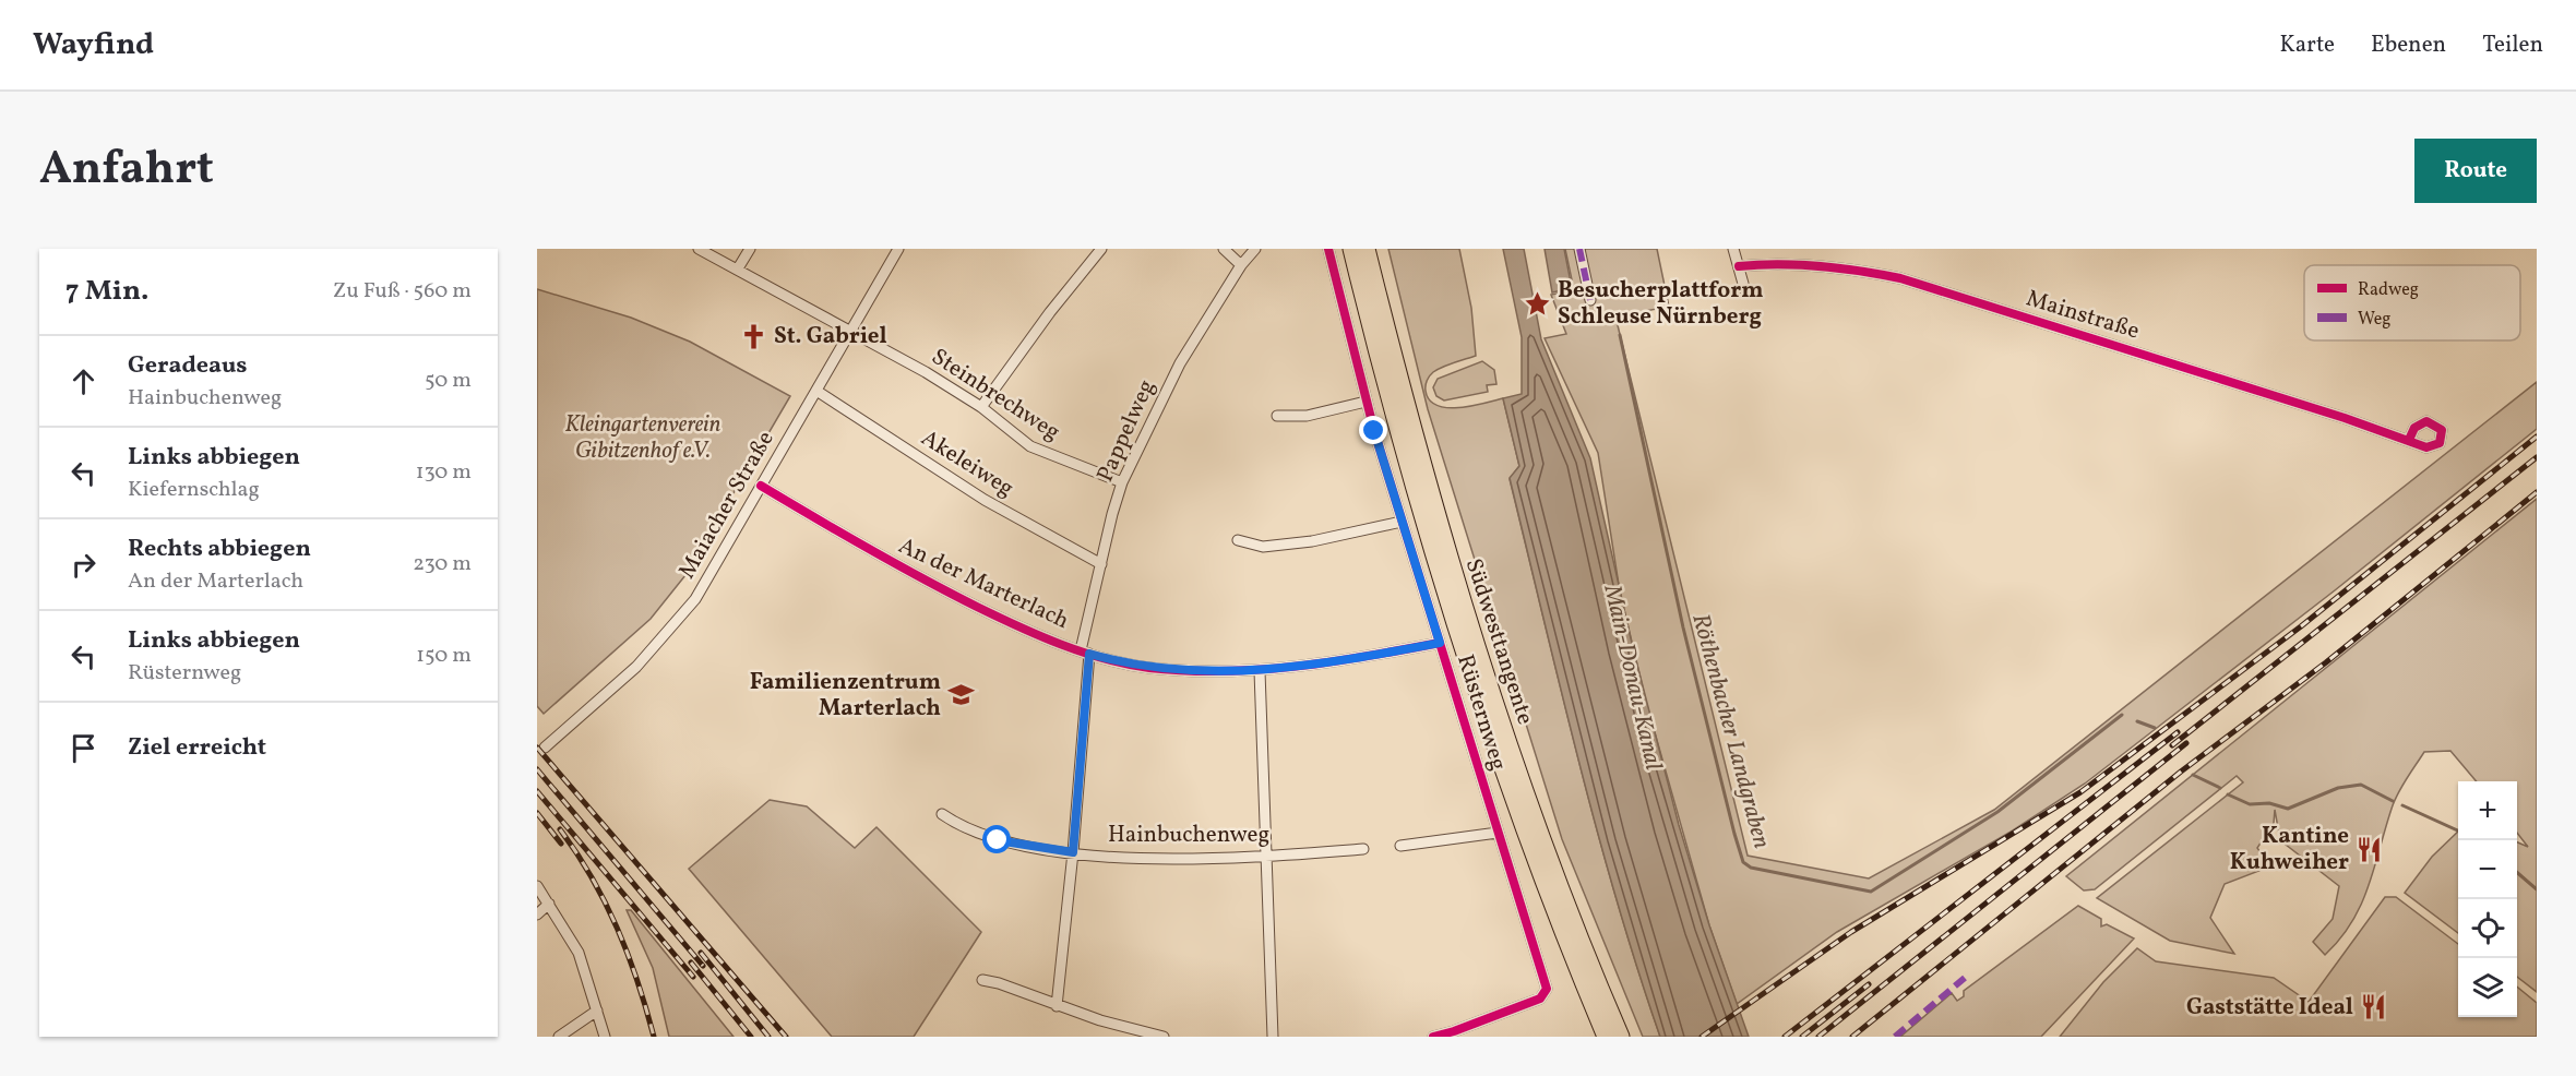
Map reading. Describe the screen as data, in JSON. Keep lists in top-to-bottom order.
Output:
{
  "streets": {
    "highway": ["Südwesttangente"],
    "street": [
      "Mainstraße",
      "Steinbrechweg",
      "Pappelweg",
      "Akeleiweg",
      "Maiacher Straße",
      "An der Marterlach",
      "Rüsternweg",
      "Hainbuchenweg"
    ]
  },
  "crossings": [
    ["Steinbrechweg", "Pappelweg"],
    ["Steinbrechweg", "Maiacher Straße"],
    ["Pappelweg", "Akeleiweg"],
    ["Pappelweg", "An der Marterlach"],
    ["Pappelweg", "Hainbuchenweg"],
    ["Akeleiweg", "Maiacher Straße"],
    ["Maiacher Straße", "An der Marterlach"],
    ["An der Marterlach", "Rüsternweg"]
  ],
  "water": ["Main-Donau-Kanal", "Röthenbacher Landgraben"],
  "parks": ["Kleingartenverein Gibitzenhof e.V."],
  "places": {
    "place": ["Besucherplattform Schleuse Nürnberg"],
    "church": ["St. Gabriel"],
    "school or university": ["Familienzentrum Marterlach"],
    "restaurant": ["Kantine Kuhweiher", "Gaststätte Ideal"]
  },
  "legend": ["Radweg", "Weg"],
  "page": {
    "header": "Wayfind",
    "nav": ["Karte", "Ebenen", "Teilen"],
    "title": "Anfahrt",
    "buttons": "Route",
    "heading": ["7 Min.", "Zu Fuß · 560 m"],
    "list": [
      ["Geradeaus", "Hainbuchenweg", "50 m"],
      ["Links abbiegen", "Kiefernschlag", "130 m"],
      ["Rechts abbiegen", "An der Marterlach", "230 m"],
      ["Links abbiegen", "Rüsternweg", "150 m"],
      "Ziel erreicht"
    ],
    "map_buttons": ["+", "−"]
  }
}
